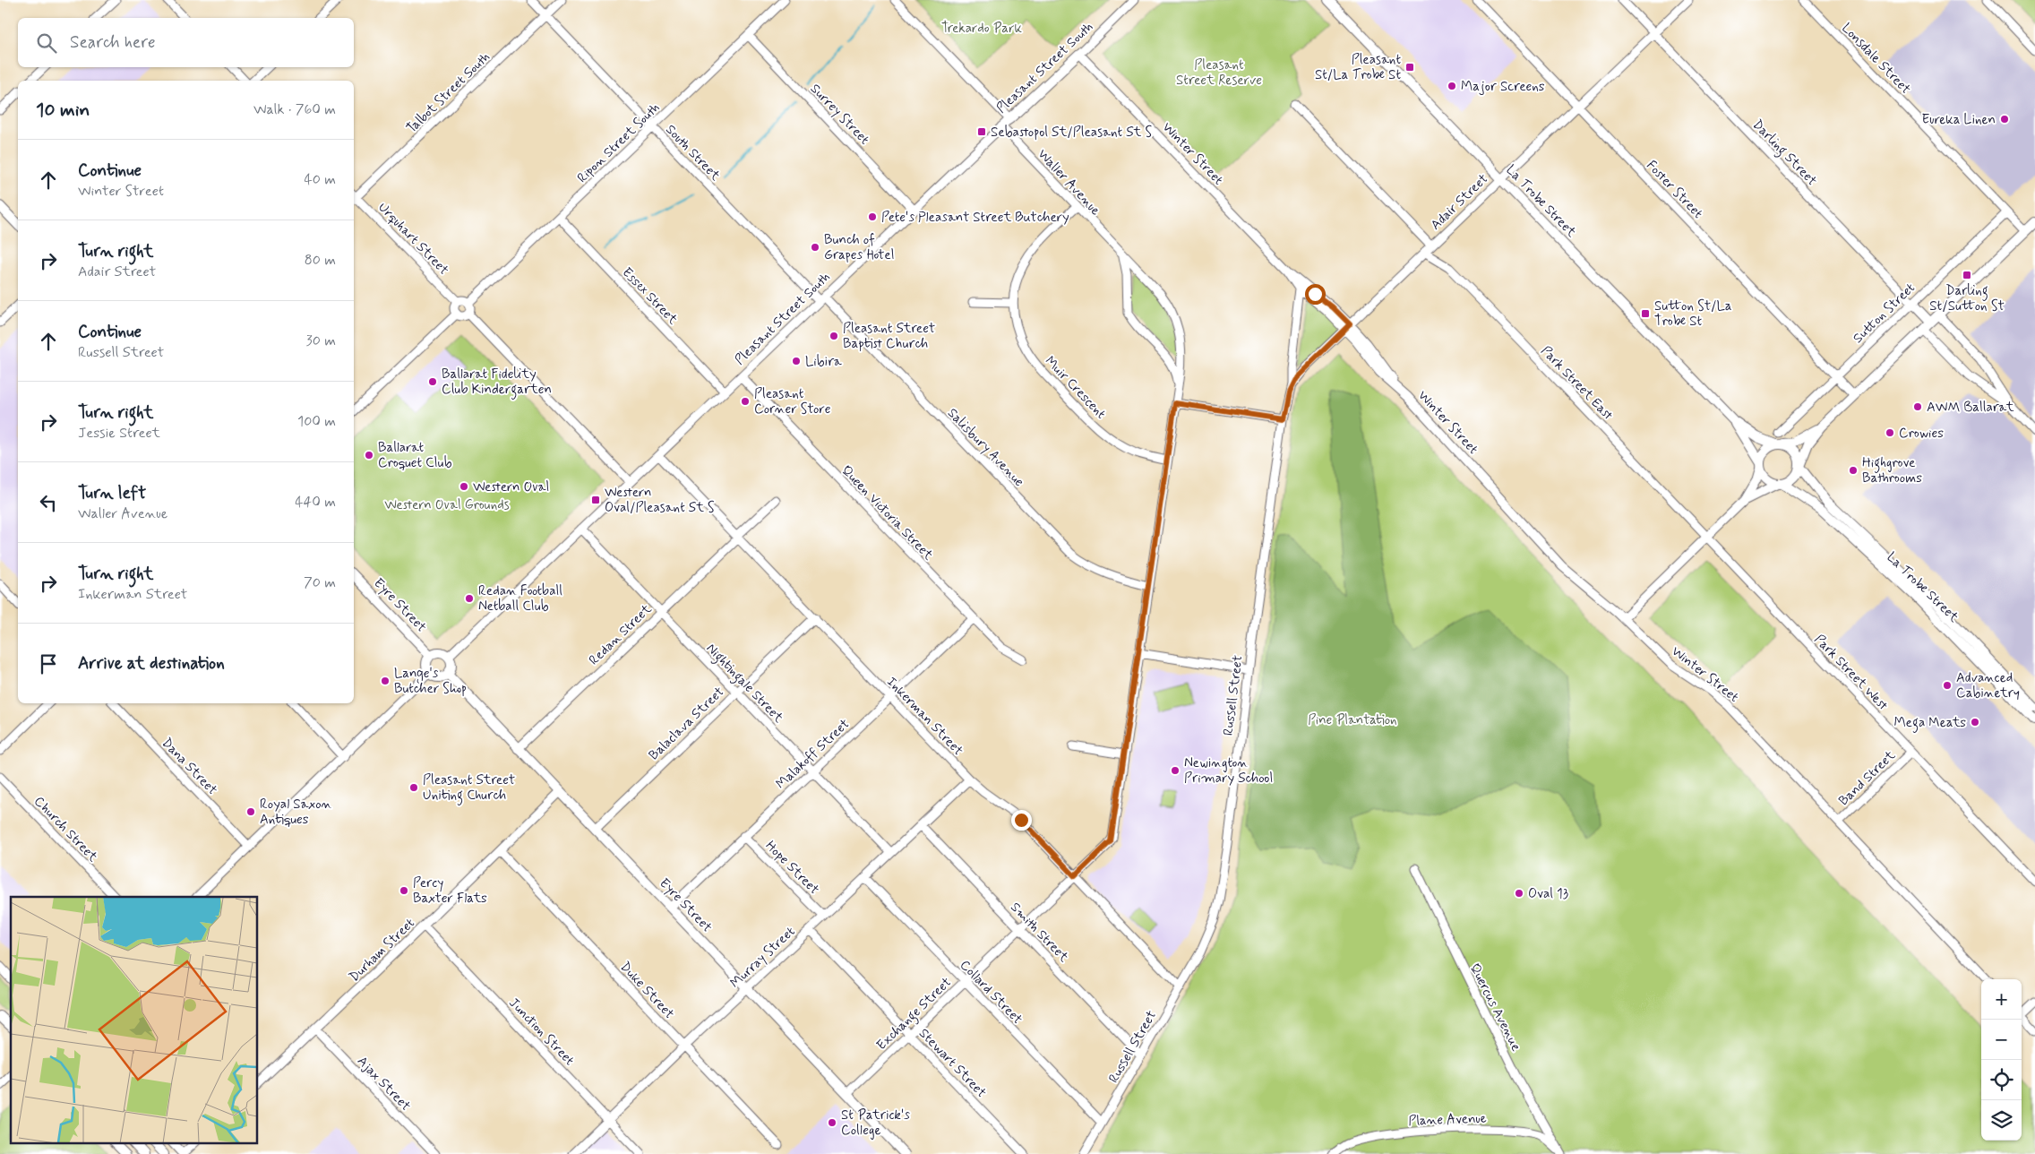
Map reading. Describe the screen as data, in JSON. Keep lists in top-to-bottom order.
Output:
{
  "streets": {
    "main road": ["Pleasant Street South", "La Trobe Street", "Eyre Street"],
    "street": [
      "Lonsdale Street",
      "Talbot Street South",
      "Surrey Street",
      "Ripon Street South",
      "South Street",
      "Darling Street",
      "Winter Street",
      "Waller Avenue",
      "Foster Street",
      "Adair Street",
      "Urquhart Street",
      "Essex Street",
      "Sutton Street",
      "Park Street East",
      "Muir Crescent",
      "Salisbury Avenue",
      "Queen Victoria Street",
      "Redan Street",
      "Park Street West",
      "Nightingale Street",
      "Russell Street",
      "Inkerman Street",
      "Balaclava Street",
      "Malakoff Street",
      "Dana Street",
      "Band Street",
      "Church Street",
      "Hope Street",
      "Smith Street",
      "Durham Street",
      "Murray Street",
      "Duke Street",
      "Collard Street",
      "Quercus Avenue",
      "Exchange Street",
      "Junction Street",
      "Stewart Street",
      "Ajax Street",
      "Plane Avenue"
    ]
  },
  "crossings": [
    ["Lonsdale Street", "Sutton Street"],
    ["Pleasant Street South", "Surrey Street"],
    ["Pleasant Street South", "South Street"],
    ["Pleasant Street South", "Winter Street"],
    ["Pleasant Street South", "Waller Avenue"],
    ["Pleasant Street South", "Essex Street"],
    ["Pleasant Street South", "Salisbury Avenue"],
    ["Pleasant Street South", "Queen Victoria Street"],
    ["Pleasant Street South", "Eyre Street"],
    ["Pleasant Street South", "Nightingale Street"],
    ["Pleasant Street South", "Inkerman Street"],
    ["Talbot Street South", "South Street"],
    ["Surrey Street", "Ripon Street South"],
    ["Ripon Street South", "South Street"],
    ["Ripon Street South", "Urquhart Street"],
    ["Ripon Street South", "Essex Street"],
    ["South Street", "Salisbury Avenue"],
    ["Darling Street", "Adair Street"],
    ["Darling Street", "Sutton Street"],
    ["Winter Street", "Adair Street"],
    ["Winter Street", "Russell Street"],
    ["Winter Street", "Band Street"],
    ["Waller Avenue", "Muir Crescent"],
    ["Waller Avenue", "Salisbury Avenue"],
    ["Waller Avenue", "Inkerman Street"],
    ["Waller Avenue", "Exchange Street"],
    ["Foster Street", "Adair Street"],
    ["Foster Street", "Sutton Street"],
    ["La Trobe Street", "Adair Street"],
    ["Adair Street", "Park Street East"],
    ["Adair Street", "Russell Street"],
    ["Park Street East", "Park Street West"],
    ["Queen Victoria Street", "Malakoff Street"],
    ["Eyre Street", "Redan Street"],
    ["Eyre Street", "Balaclava Street"],
    ["Eyre Street", "Malakoff Street"],
    ["Eyre Street", "Durham Street"],
    ["Eyre Street", "Murray Street"],
    ["Eyre Street", "Exchange Street"],
    ["Redan Street", "Nightingale Street"],
    ["Redan Street", "Inkerman Street"],
    ["Park Street West", "Band Street"],
    ["Nightingale Street", "Balaclava Street"],
    ["Nightingale Street", "Malakoff Street"],
    ["Nightingale Street", "Murray Street"],
    ["Russell Street", "Inkerman Street"],
    ["Russell Street", "Smith Street"],
    ["Russell Street", "Collard Street"],
    ["Inkerman Street", "Balaclava Street"],
    ["Inkerman Street", "Malakoff Street"],
    ["Inkerman Street", "Murray Street"],
    ["Inkerman Street", "Exchange Street"],
    ["Malakoff Street", "Hope Street"],
    ["Hope Street", "Murray Street"],
    ["Smith Street", "Murray Street"],
    ["Smith Street", "Exchange Street"],
    ["Durham Street", "Duke Street"],
    ["Durham Street", "Junction Street"],
    ["Durham Street", "Ajax Street"],
    ["Murray Street", "Duke Street"],
    ["Murray Street", "Collard Street"],
    ["Murray Street", "Junction Street"],
    ["Murray Street", "Stewart Street"],
    ["Collard Street", "Exchange Street"],
    ["Quercus Avenue", "Plane Avenue"],
    ["Exchange Street", "Stewart Street"]
  ],
  "parks": [
    "Trekardo Park",
    "Pleasant Street Reserve",
    "Western Oval Grounds",
    "Pine Plantation"
  ],
  "places": {
    "transit": [
      "Pleasant St/La Trobe St",
      "Sebastopol St/Pleasant St S",
      "Darling St/Sutton St",
      "Sutton St/La Trobe St",
      "Western Oval/Pleasant St S"
    ],
    "other": [
      "Major Screens",
      "Eureka Linen",
      "Pete's Pleasant Street Butchery",
      "Bunch of Grapes Hotel",
      "Pleasant Street Baptist Church",
      "Libira",
      "Ballarat Fidelity Club Kindergarten",
      "Pleasant Corner Store",
      "AWM Ballarat",
      "Crowies",
      "Ballarat Croquet Club",
      "Highgrove Bathrooms",
      "Western Oval",
      "Redan Football Netball Club",
      "Lange's Butcher Shop",
      "Advanced Cabinetry",
      "Mega Meats",
      "Newington Primary School",
      "Pleasant Street Uniting Church",
      "Royal Saxon Antiques",
      "Percy Baxter Flats",
      "Oval 13",
      "St Patrick's College"
    ]
  },
  "page": {
    "search": "Search here",
    "heading": ["10 min", "Walk · 760 m"],
    "list": [
      ["Continue", "Winter Street", "40 m"],
      ["Turn right", "Adair Street", "80 m"],
      ["Continue", "Russell Street", "30 m"],
      ["Turn right", "Jessie Street", "100 m"],
      ["Turn left", "Waller Avenue", "440 m"],
      ["Turn right", "Inkerman Street", "70 m"],
      "Arrive at destination"
    ],
    "map_buttons": ["+", "−"]
  }
}
